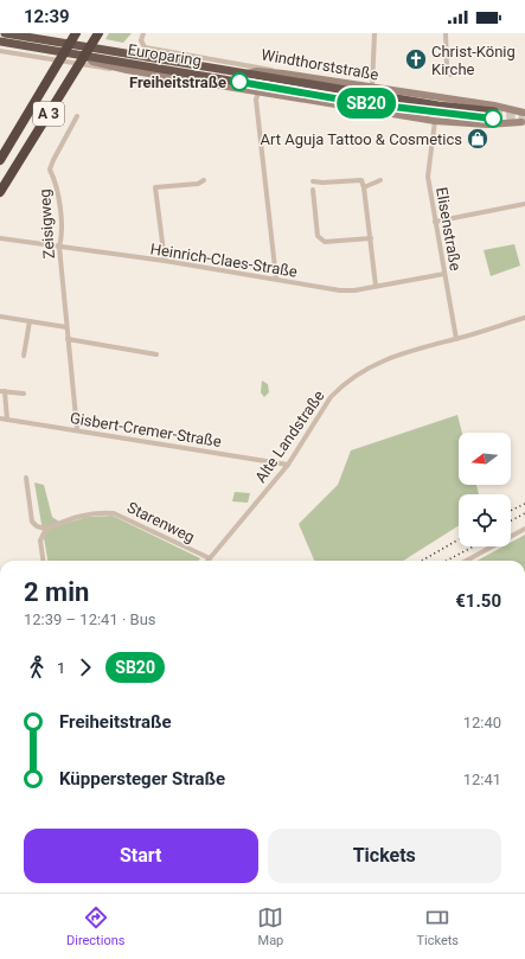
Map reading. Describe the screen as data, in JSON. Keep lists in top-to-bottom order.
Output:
{
  "streets": {
    "highway": ["Europaring", "A 3"],
    "main road": ["Windthorststraße"],
    "street": [
      "Zeisigweg",
      "Elisenstraße",
      "Heinrich-Claes-Straße",
      "Gisbert-Cremer-Straße",
      "Alte Landstraße",
      "Starenweg"
    ]
  },
  "crossings": [
    ["Zeisigweg", "Heinrich-Claes-Straße"],
    ["Zeisigweg", "Gisbert-Cremer-Straße"],
    ["Elisenstraße", "Heinrich-Claes-Straße"],
    ["Elisenstraße", "Alte Landstraße"],
    ["Gisbert-Cremer-Straße", "Alte Landstraße"],
    ["Alte Landstraße", "Starenweg"]
  ],
  "places": {
    "church": ["Christ-König Kirche"],
    "other": ["Freiheitstraße"],
    "shop": ["Art Aguja Tattoo & Cosmetics"]
  },
  "lines": ["bus line SB20"],
  "north": "left",
  "page": {
    "status": "12:39",
    "on_map": "SB20",
    "heading": ["2 min", "12:39 – 12:41 · Bus", "€1.50"],
    "legs": ["1", "SB20"],
    "list": [
      {
        "name": "Freiheitstraße",
        "value": "12:40"
      },
      {
        "name": "Küppersteger Straße",
        "value": "12:41"
      }
    ],
    "buttons": ["Start", "Tickets"],
    "tabs": ["Directions", "Map", "Tickets"]
  }
}
